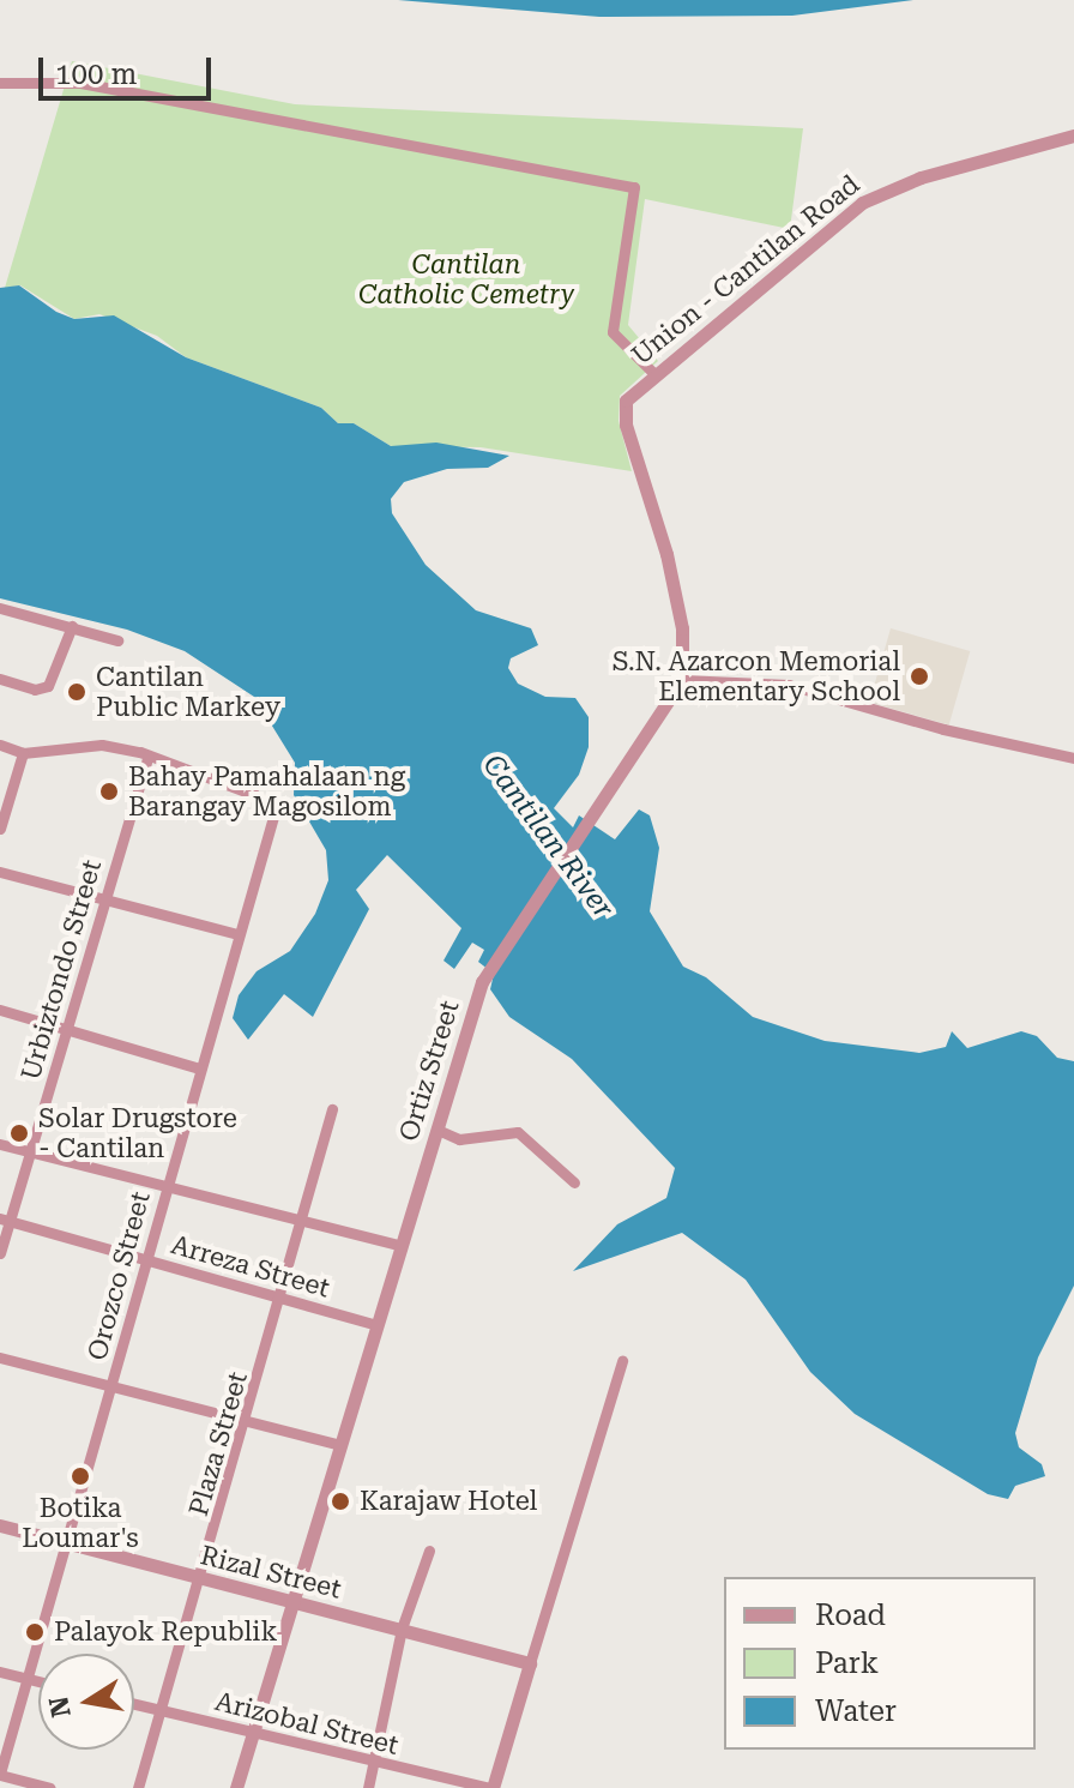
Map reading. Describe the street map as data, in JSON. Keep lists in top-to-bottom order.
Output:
{
  "streets": {
    "street": [
      "Union - Cantilan Road",
      "Urbiztondo Street",
      "Ortiz Street",
      "Arreza Street",
      "Orozco Street",
      "Plaza Street",
      "Rizal Street",
      "Arizobal Street"
    ]
  },
  "crossings": [
    ["Union - Cantilan Road", "Ortiz Street"],
    ["Urbiztondo Street", "Arreza Street"],
    ["Urbiztondo Street", "Orozco Street"],
    ["Ortiz Street", "Arreza Street"],
    ["Ortiz Street", "Rizal Street"],
    ["Ortiz Street", "Arizobal Street"],
    ["Arreza Street", "Orozco Street"],
    ["Arreza Street", "Plaza Street"],
    ["Orozco Street", "Rizal Street"],
    ["Plaza Street", "Rizal Street"],
    ["Plaza Street", "Arizobal Street"]
  ],
  "water": ["Cantilan River"],
  "parks": ["Cantilan Catholic Cemetry"],
  "places": [
    "S.N. Azarcon Memorial Elementary School",
    "Cantilan Public Markey",
    "Bahay Pamahalaan ng Barangay Magosilom",
    "Solar Drugstore - Cantilan",
    "Botika Loumar's",
    "Karajaw Hotel",
    "Palayok Republik"
  ],
  "legend": ["Road", "Park", "Water"],
  "scale_bar": "100 m",
  "north": "left"
}
